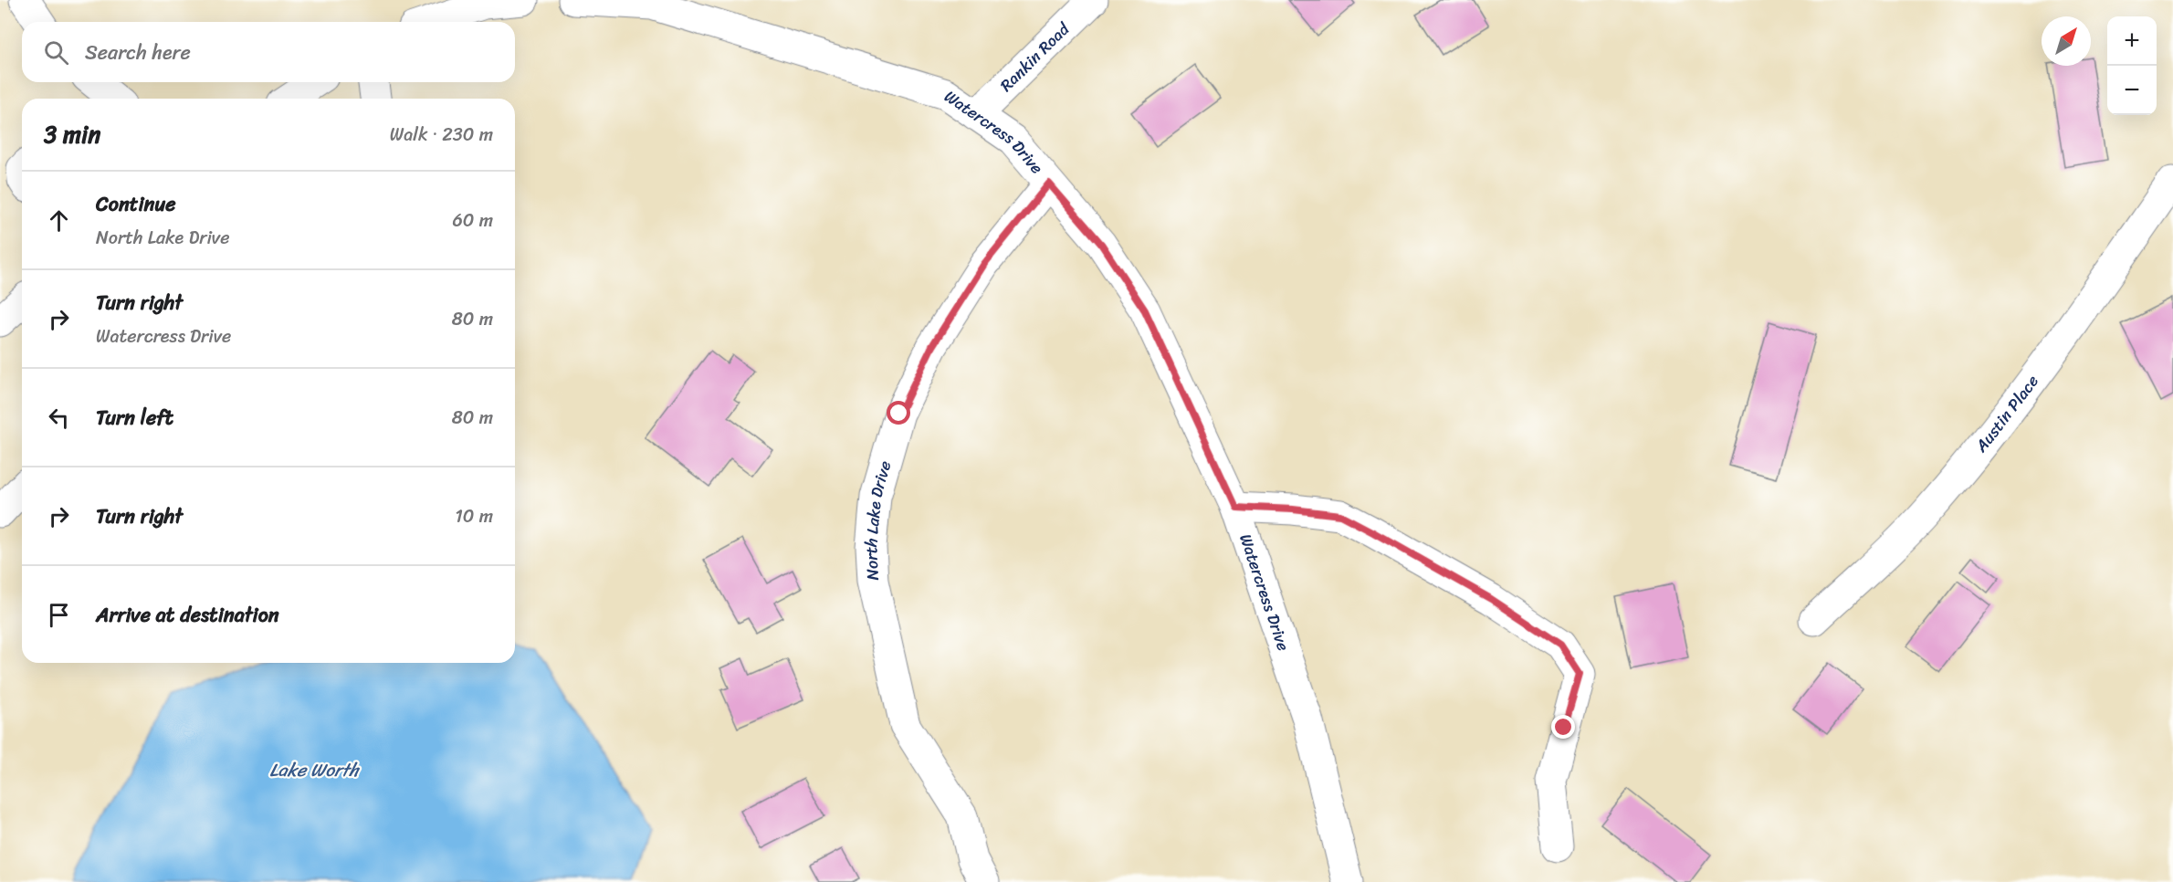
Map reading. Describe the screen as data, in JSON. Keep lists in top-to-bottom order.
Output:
{
  "streets": {
    "street": [
      "Rankin Road",
      "Watercress Drive",
      "Austin Place",
      "North Lake Drive"
    ]
  },
  "crossings": [
    ["Rankin Road", "Watercress Drive"],
    ["Watercress Drive", "North Lake Drive"]
  ],
  "water": ["Lake Worth"],
  "north": "top right",
  "page": {
    "map_buttons": ["+", "−"],
    "search": "Search here",
    "heading": ["3 min", "Walk · 230 m"],
    "list": [
      ["Continue", "North Lake Drive", "60 m"],
      ["Turn right", "Watercress Drive", "80 m"],
      ["Turn left", "80 m"],
      ["Turn right", "10 m"],
      "Arrive at destination"
    ]
  }
}
